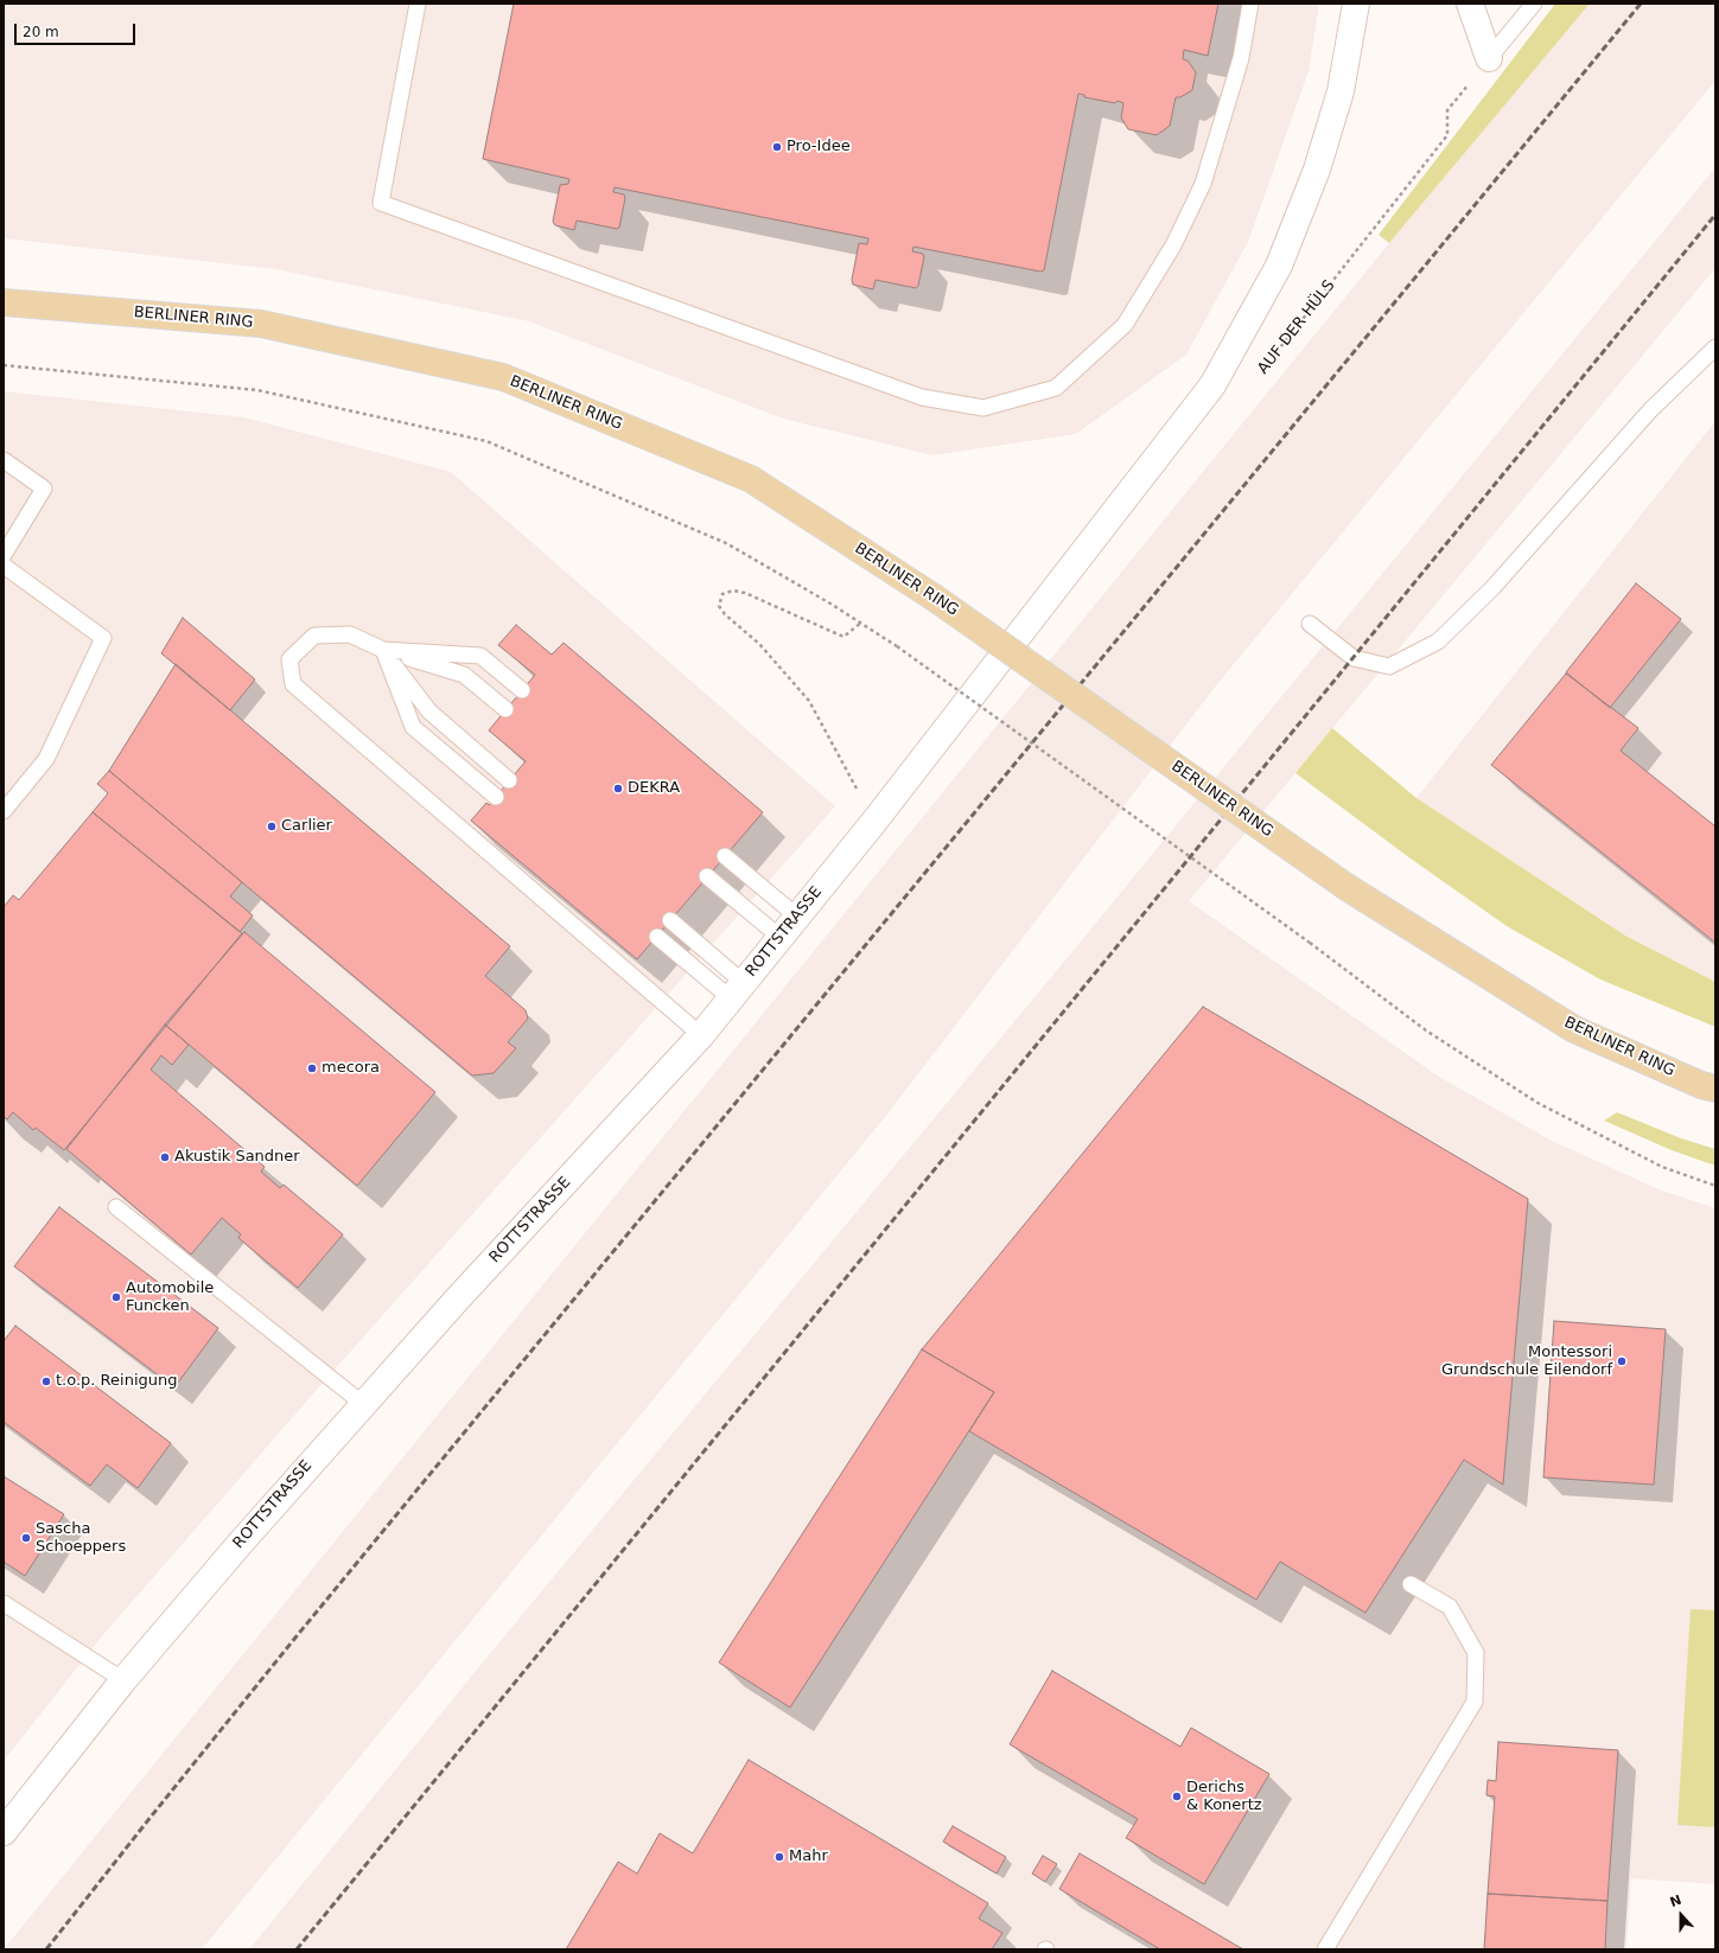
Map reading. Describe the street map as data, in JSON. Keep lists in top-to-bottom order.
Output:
{
  "streets": {
    "main road": ["BERLINER RING"],
    "street": ["ROTTSTRASSE"],
    "path": ["AUF DER HÜLS"]
  },
  "places": [
    "Pro-Idee",
    "DEKRA",
    "Carlier",
    "mecora",
    "Akustik Sandner",
    "Automobile Funcken",
    "Montessori Grundschule Eilendorf",
    "t.o.p. Reinigung",
    "Sascha Schoeppers",
    "Derichs & Konertz",
    "Mahr"
  ],
  "scale_bar": "20 m",
  "north": "top"
}
